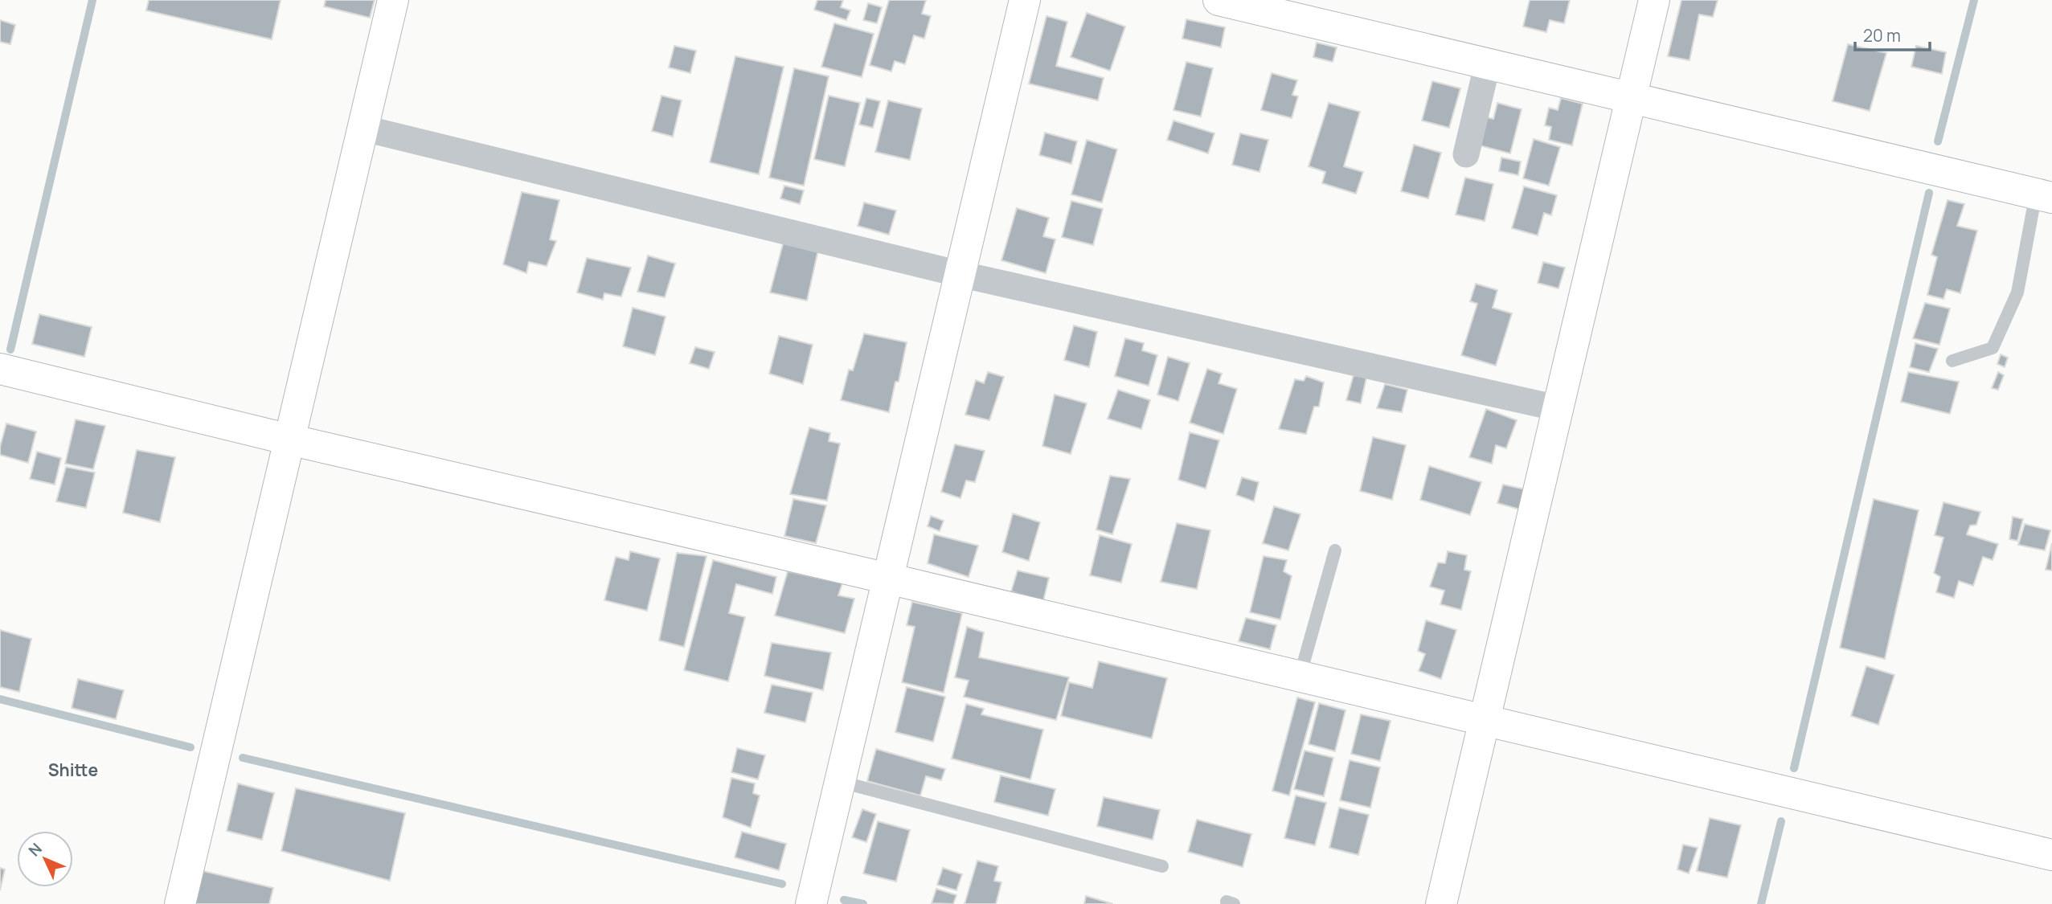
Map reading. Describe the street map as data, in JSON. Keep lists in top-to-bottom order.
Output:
{
  "districts": ["Shitte"],
  "scale_bar": "20 m",
  "north": "top left"
}
